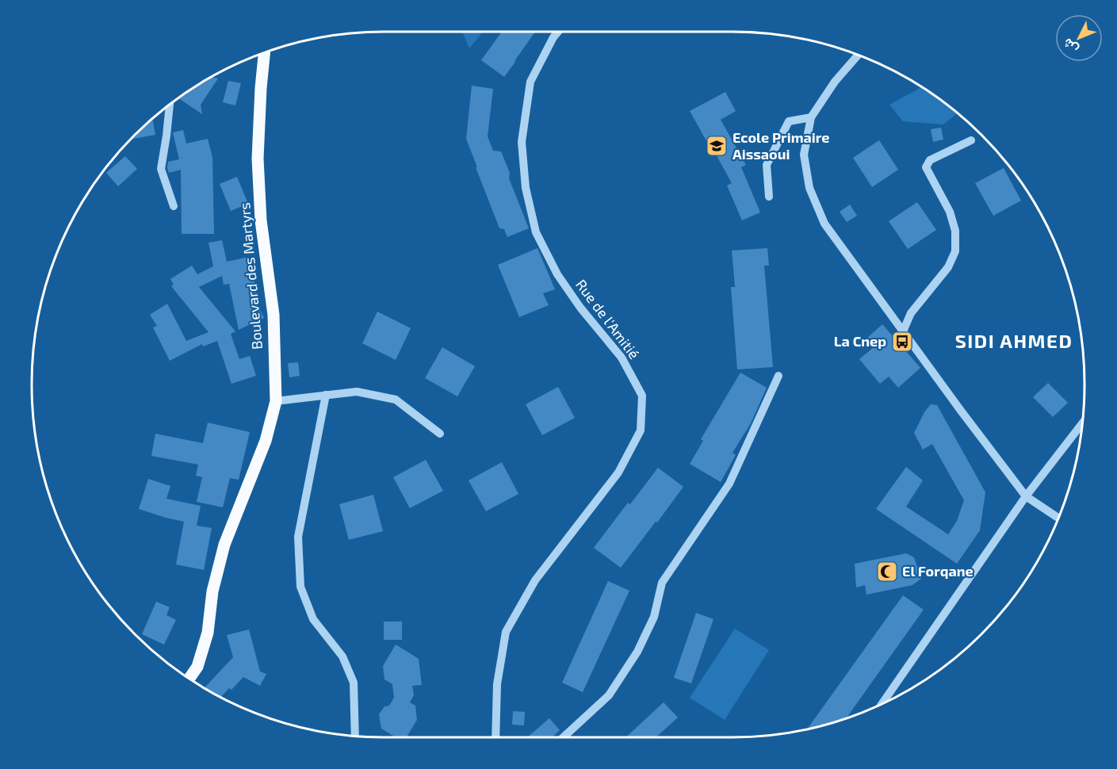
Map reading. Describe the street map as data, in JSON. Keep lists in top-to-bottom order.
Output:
{
  "streets": {
    "main road": ["Boulevard des Martyrs"],
    "street": ["Rue de l'Amitié"]
  },
  "districts": ["SIDI AHMED"],
  "places": {
    "school or university": ["Ecole Primaire Aissaoui"],
    "bus stop": ["La Cnep"],
    "mosque": ["El Forqane"]
  },
  "north": "bottom left"
}
